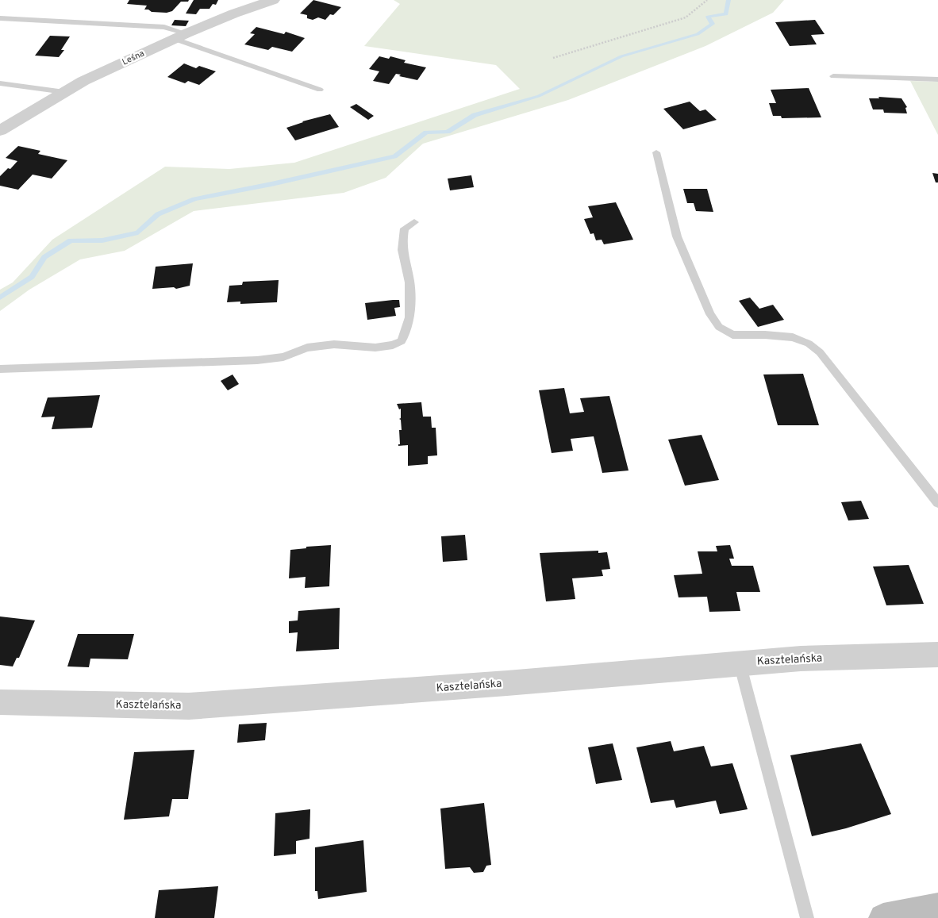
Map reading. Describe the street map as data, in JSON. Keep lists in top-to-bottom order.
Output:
{
  "streets": {
    "street": ["Leśna", "Kasztelańska"]
  }
}
